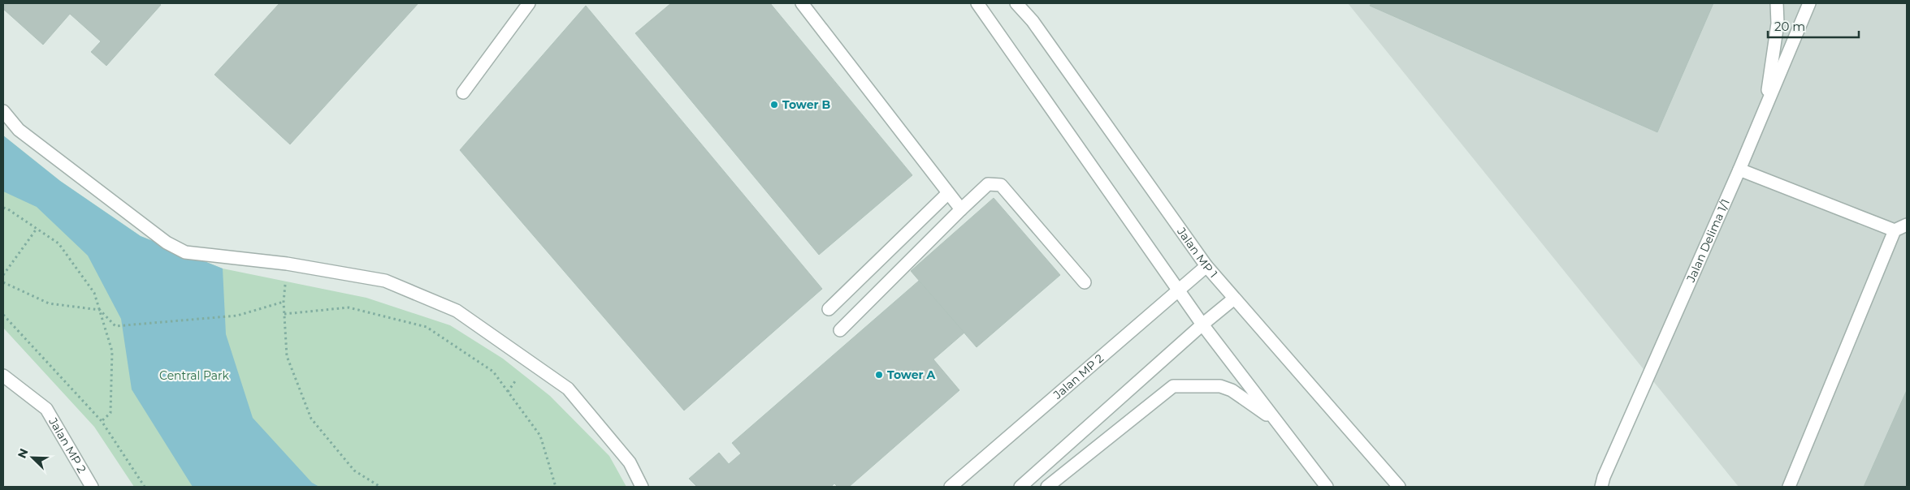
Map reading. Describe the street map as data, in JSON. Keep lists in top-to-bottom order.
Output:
{
  "streets": {
    "street": ["Jalan Delima 1/1", "Jalan MP 1", "Jalan MP 2"]
  },
  "crossings": [
    ["Jalan MP 1", "Jalan MP 2"]
  ],
  "parks": ["Central Park"],
  "places": ["Tower B", "Tower A"],
  "scale_bar": "20 m",
  "north": "top left"
}
